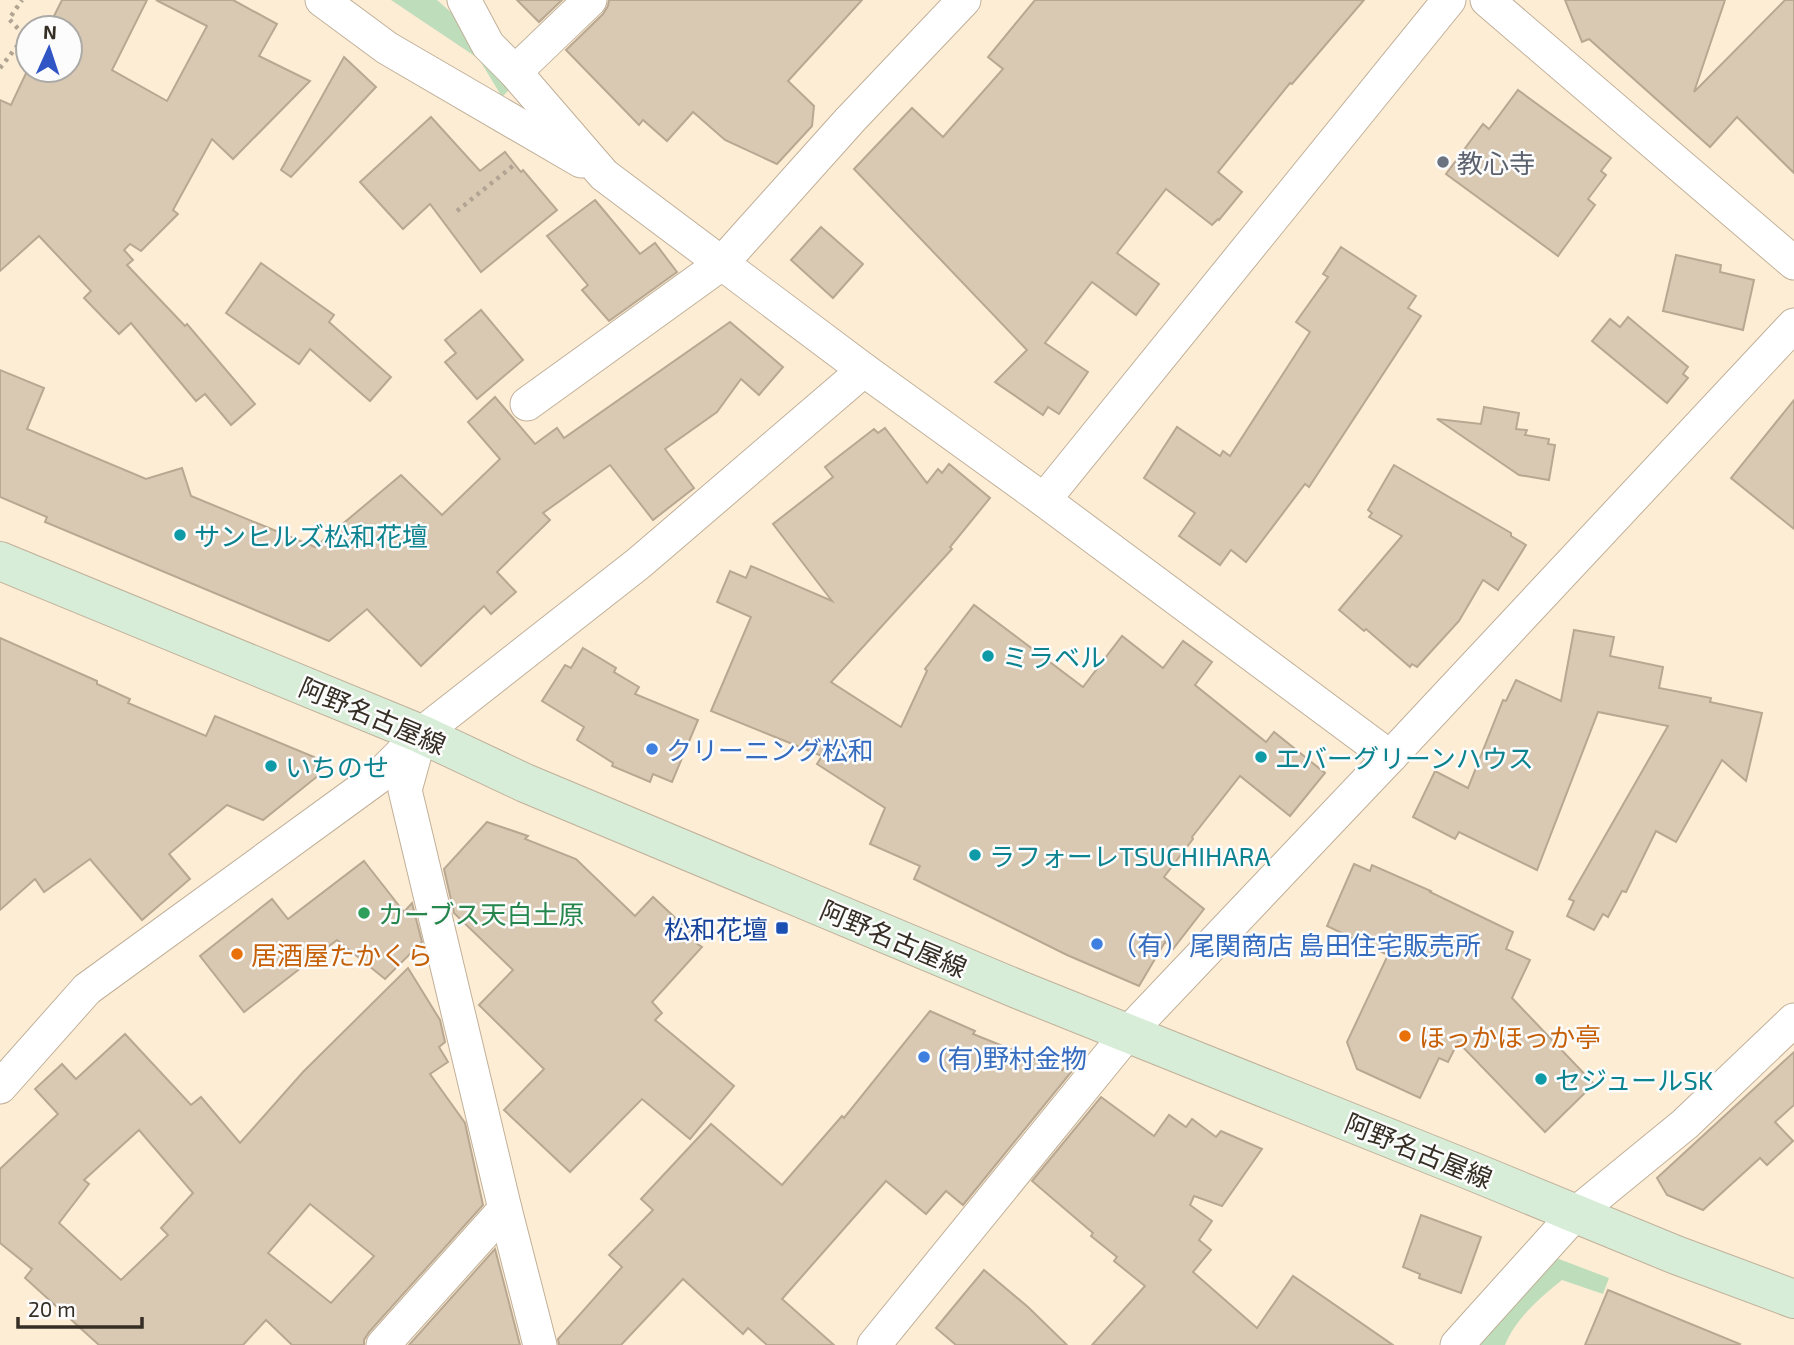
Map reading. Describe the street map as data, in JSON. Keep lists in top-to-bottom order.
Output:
{
  "streets": {
    "main road": ["阿野名古屋線"]
  },
  "places": {
    "other": [
      "教心寺",
      "サンヒルズ松和花壇",
      "ミラベル",
      "クリーニング松和",
      "エバーグリーンハウス",
      "いちのせ",
      "ラフォーレTSUCHIHARA",
      "カーブス天白土原",
      "（有）尾関商店 島田住宅販売所",
      "居酒屋たかくら",
      "ほっかほっか亭",
      "(有)野村金物",
      "セジュールSK"
    ],
    "transit": ["松和花壇"]
  },
  "scale_bar": "20 m",
  "north": "top"
}
